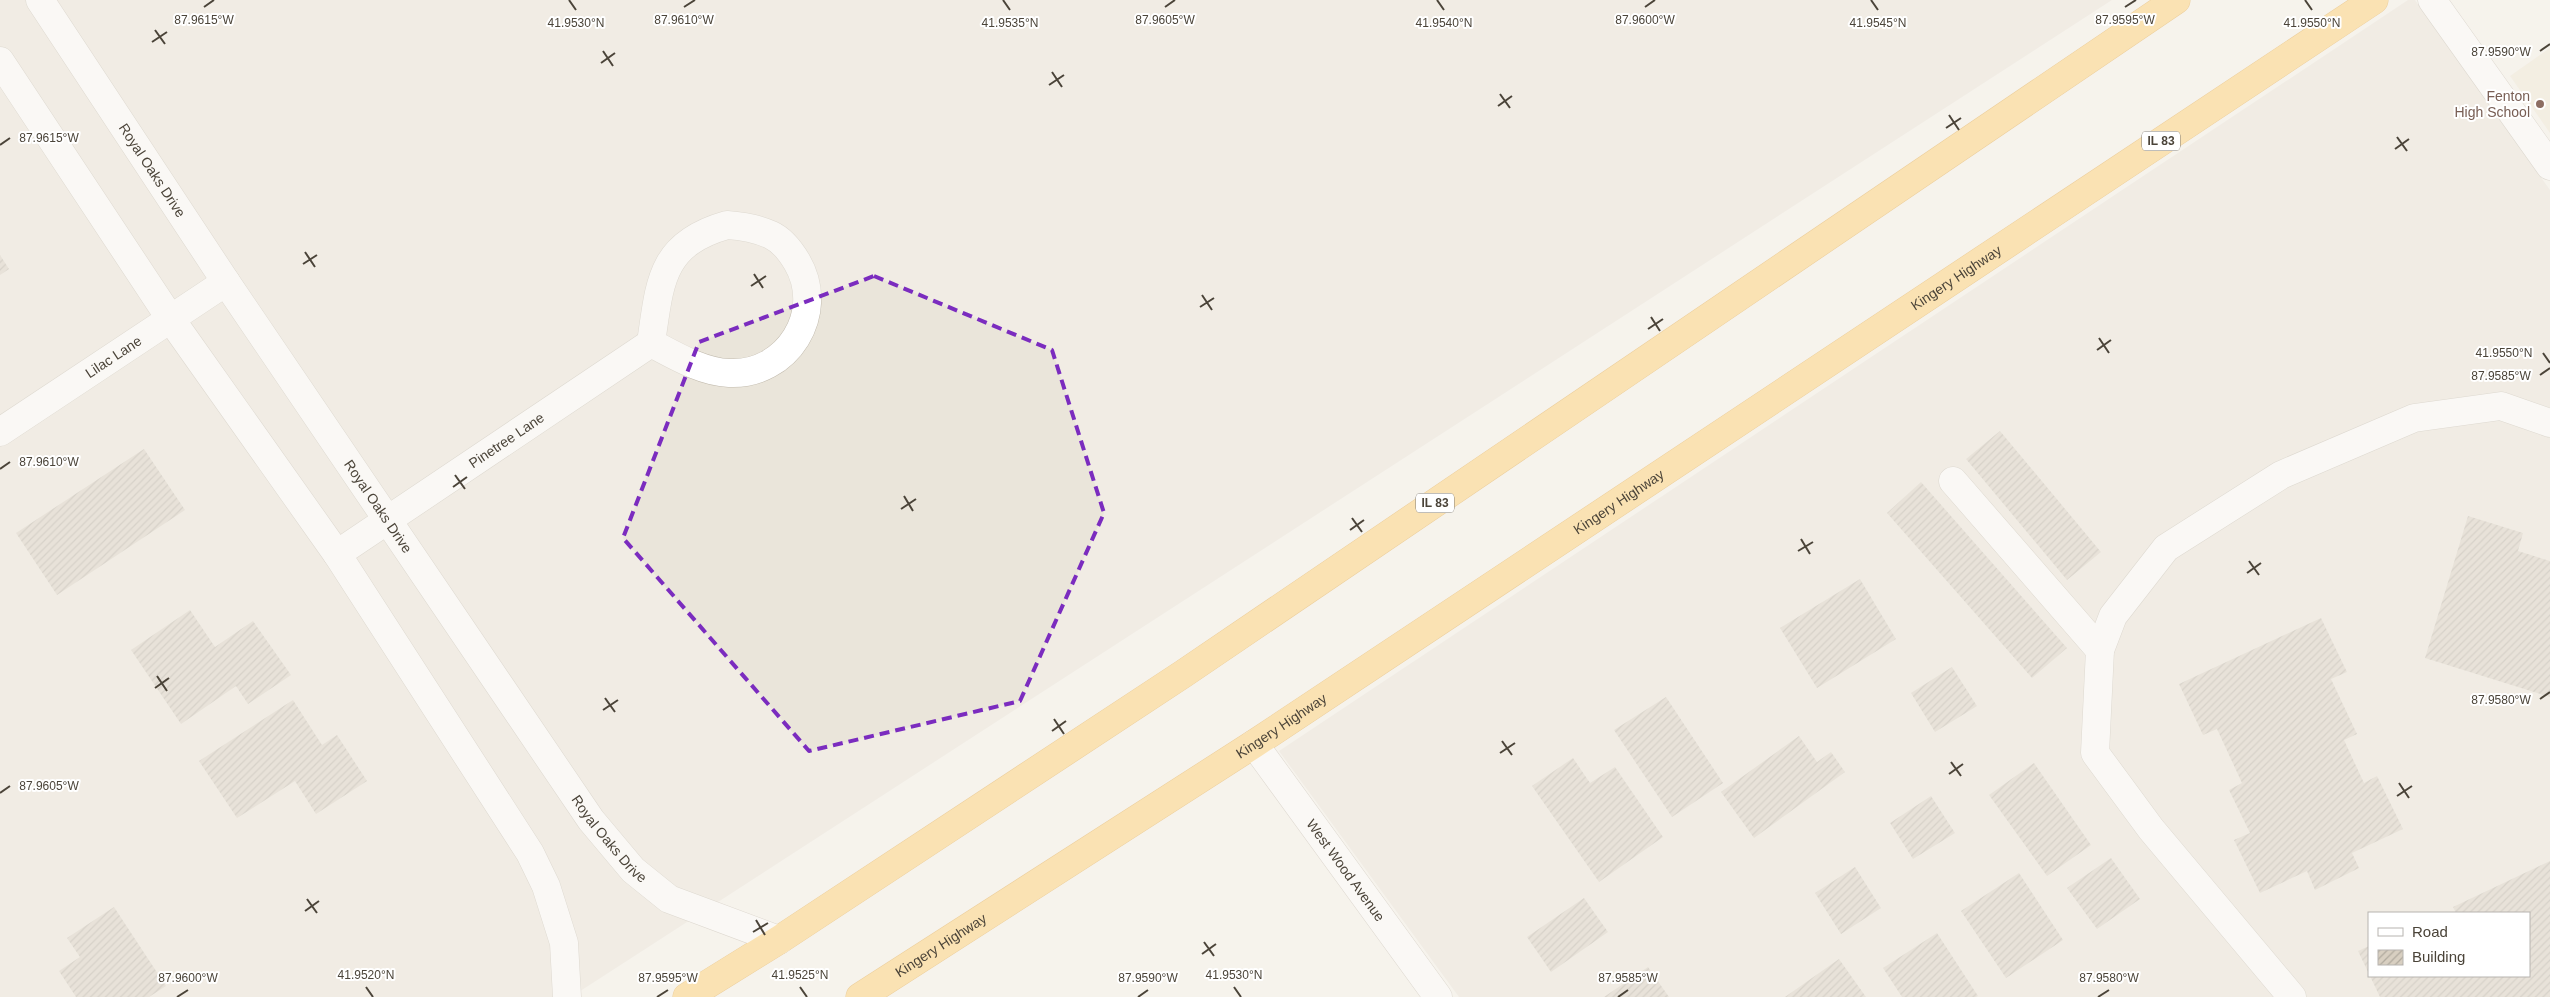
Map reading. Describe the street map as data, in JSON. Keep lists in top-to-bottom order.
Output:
{
  "streets": {
    "highway": ["IL 83", "Kingery Highway"],
    "street": [
      "Royal Oaks Drive",
      "Lilac Lane",
      "Pinetree Lane",
      "West Wood Avenue"
    ]
  },
  "crossings": [
    ["IL 83", "Royal Oaks Drive"],
    ["Royal Oaks Drive", "Lilac Lane"],
    ["Royal Oaks Drive", "Pinetree Lane"],
    ["Kingery Highway", "West Wood Avenue"]
  ],
  "places": ["Fenton High School"],
  "legend": ["Road", "Building"],
  "coordinates": [
    "87.9610°W",
    "87.9615°W",
    "87.9605°W",
    "87.9600°W",
    "87.9595°W",
    "41.9535°N",
    "41.9540°N",
    "41.9530°N",
    "41.9545°N",
    "41.9550°N",
    "87.9590°W",
    "87.9585°W",
    "87.9580°W",
    "41.9520°N",
    "41.9525°N"
  ]
}
